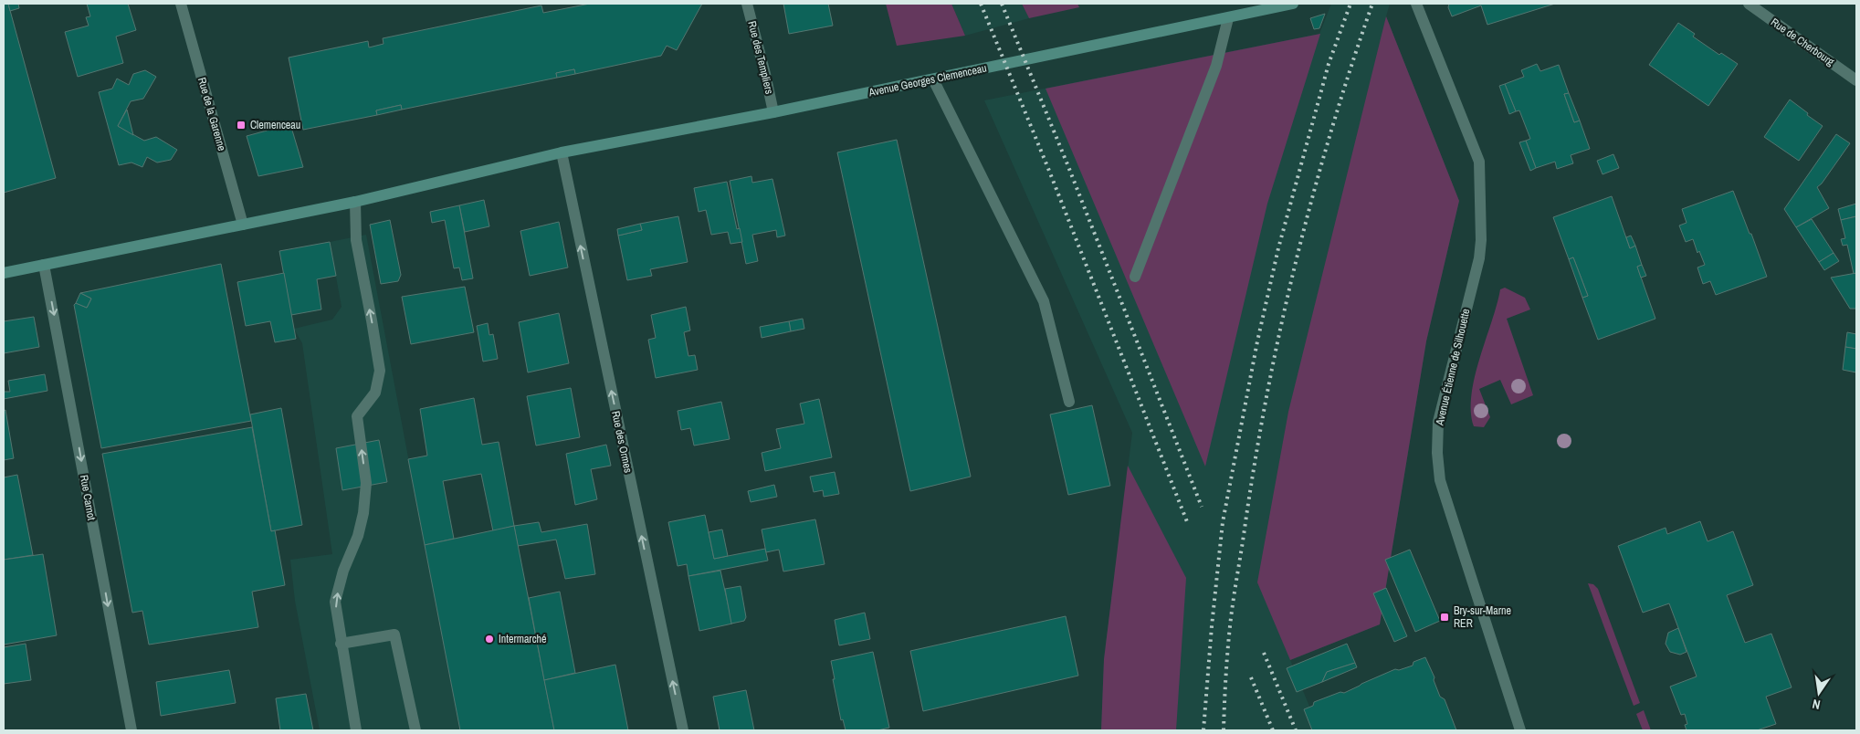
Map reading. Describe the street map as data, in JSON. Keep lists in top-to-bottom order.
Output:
{
  "streets": {
    "main road": ["Avenue Georges Clemenceau"],
    "street": [
      "Rue de Cherbourg",
      "Rue des Templiers",
      "Rue de la Garenne",
      "Avenue Étienne de Silhouette",
      "Rue des Ormes",
      "Rue Carnot"
    ]
  },
  "crossings": [
    ["Rue des Templiers", "Avenue Georges Clemenceau"],
    ["Avenue Georges Clemenceau", "Rue de la Garenne"],
    ["Avenue Georges Clemenceau", "Rue des Ormes"],
    ["Avenue Georges Clemenceau", "Rue Carnot"]
  ],
  "one_way": ["Rue des Ormes", "Rue Carnot"],
  "places": {
    "transit": ["Clemenceau", "Bry-sur-Marne RER"],
    "other": ["Intermarché"]
  },
  "north": "bottom"
}
